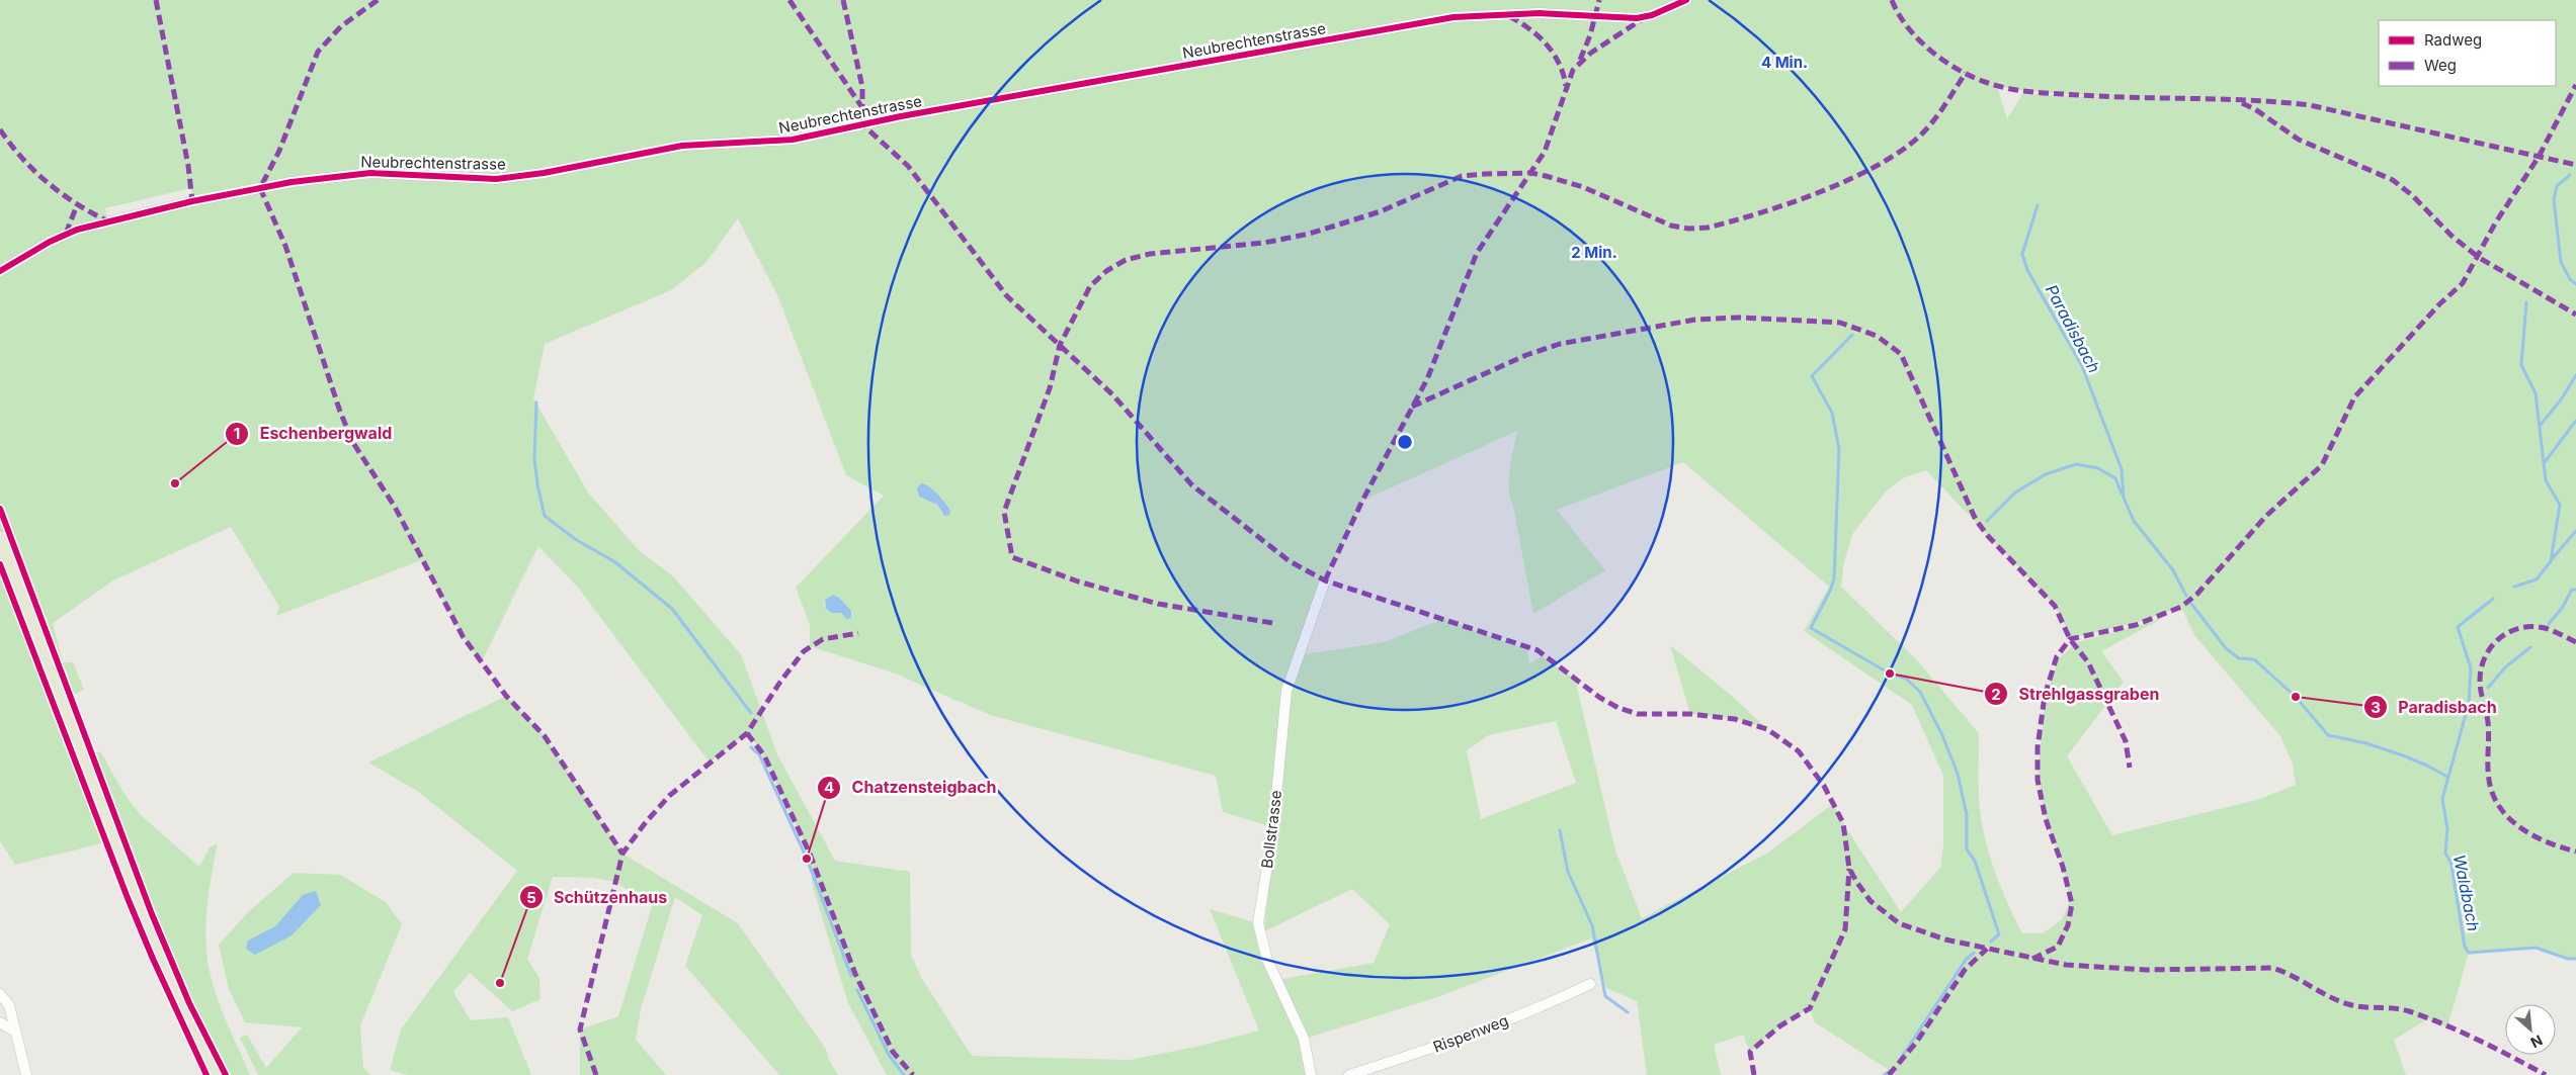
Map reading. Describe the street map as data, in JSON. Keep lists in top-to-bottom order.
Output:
{
  "streets": {
    "street": ["Neubrechtenstrasse", "Bollstrasse", "Rispenweg"]
  },
  "water": ["Paradisbach", "Waldbach"],
  "places": [
    "Eschenbergwald",
    "Strehlgassgraben",
    "Paradisbach",
    "Chatzensteigbach",
    "Schützenhaus"
  ],
  "legend": ["Radweg", "Weg"],
  "north": "bottom right",
  "rings": ["4 Min.", "2 Min."]
}
